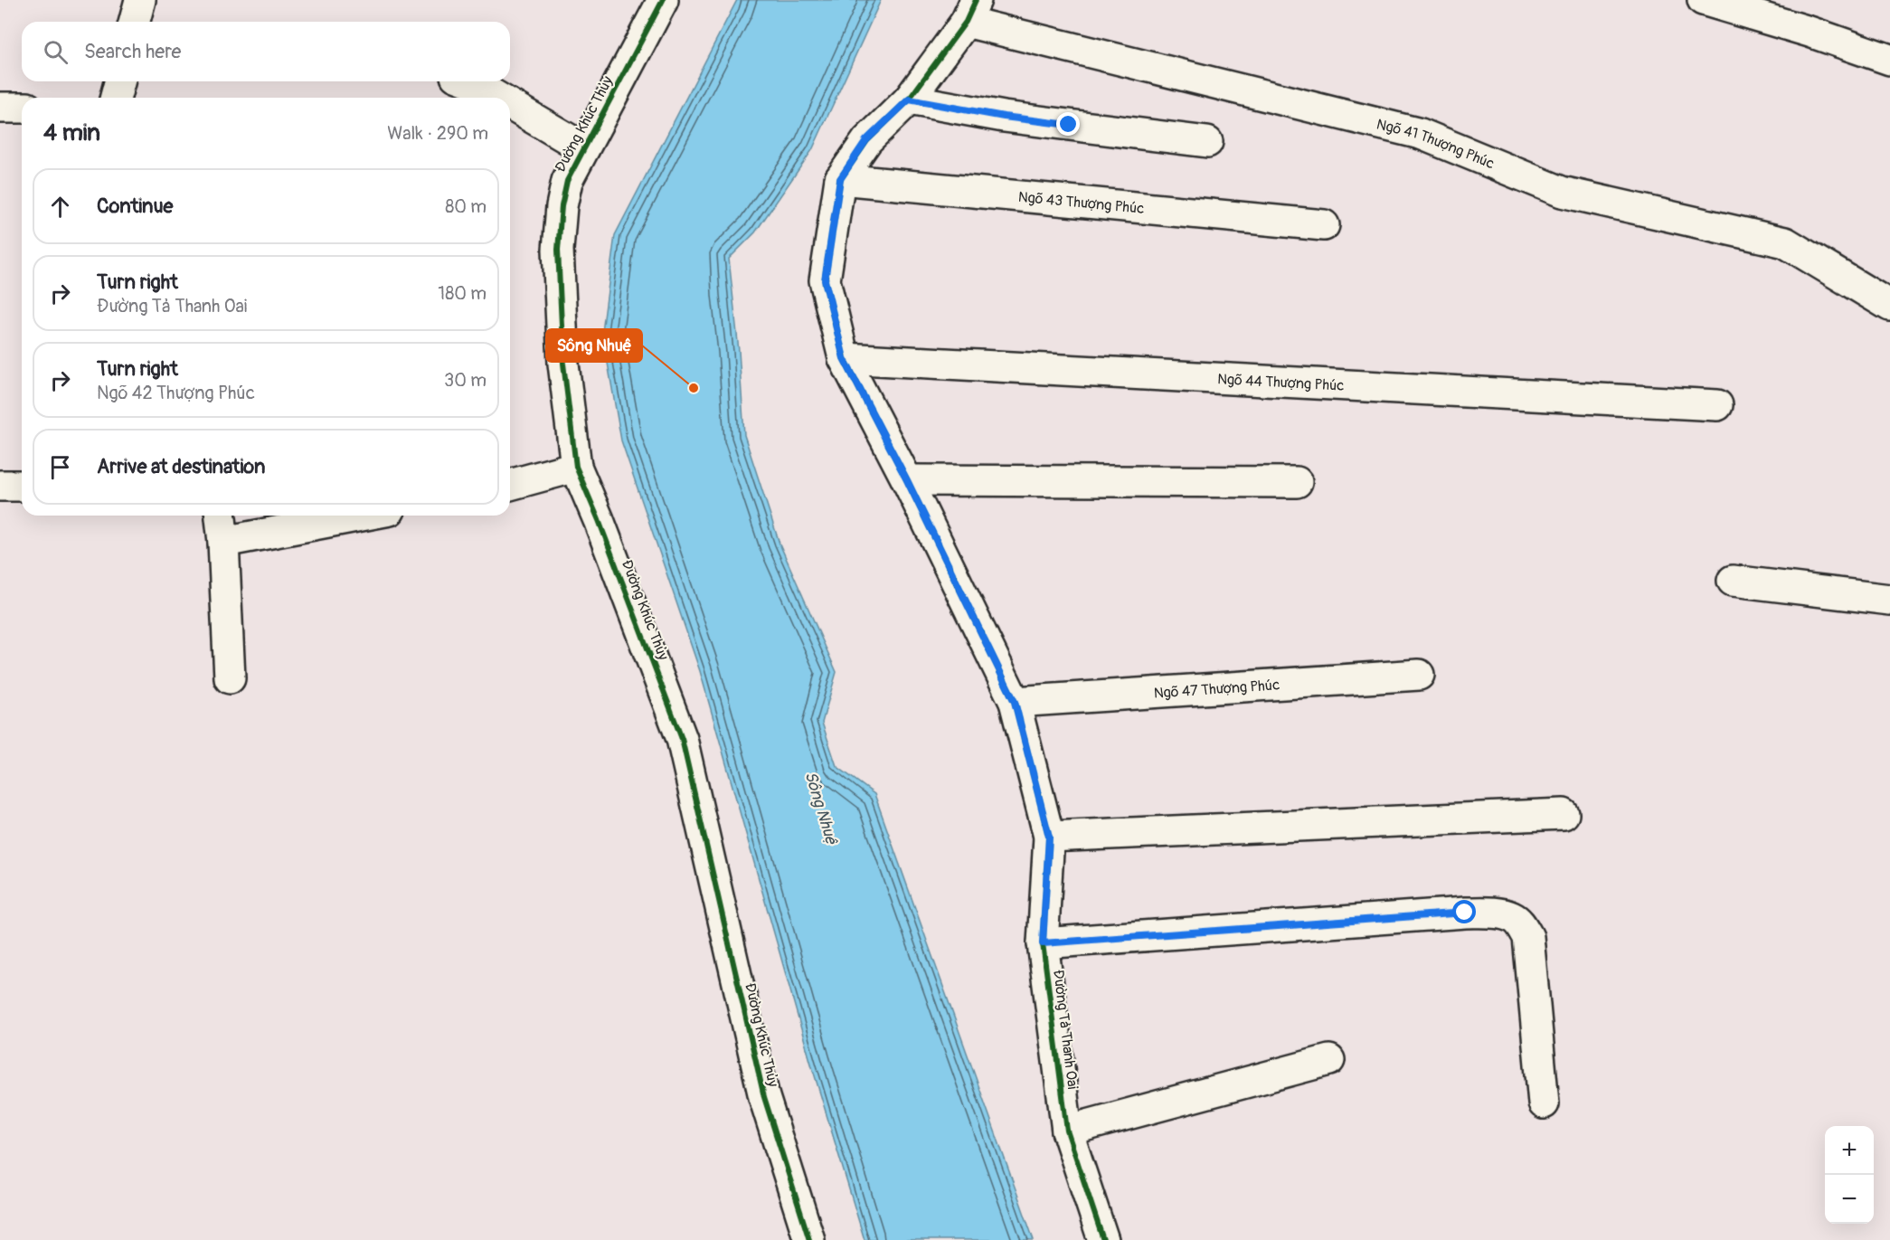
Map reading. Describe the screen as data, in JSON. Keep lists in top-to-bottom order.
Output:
{
  "streets": {
    "street": [
      "Đường Khúc Thủy",
      "Ngõ 41 Thượng Phúc",
      "Ngõ 43 Thượng Phúc",
      "Ngõ 44 Thượng Phúc",
      "Ngõ 47 Thượng Phúc",
      "Đường Tả Thanh Oai"
    ]
  },
  "crossings": [
    ["Ngõ 41 Thượng Phúc", "Đường Tả Thanh Oai"],
    ["Ngõ 43 Thượng Phúc", "Đường Tả Thanh Oai"],
    ["Ngõ 44 Thượng Phúc", "Đường Tả Thanh Oai"],
    ["Ngõ 47 Thượng Phúc", "Đường Tả Thanh Oai"]
  ],
  "water": ["Sông Nhuệ"],
  "places": ["Sông Nhuệ"],
  "page": {
    "search": "Search here",
    "heading": ["4 min", "Walk · 290 m"],
    "list": [
      ["Continue", "80 m"],
      ["Turn right", "Đường Tả Thanh Oai", "180 m"],
      ["Turn right", "Ngõ 42 Thượng Phúc", "30 m"],
      "Arrive at destination"
    ],
    "map_buttons": ["+", "−"]
  }
}
